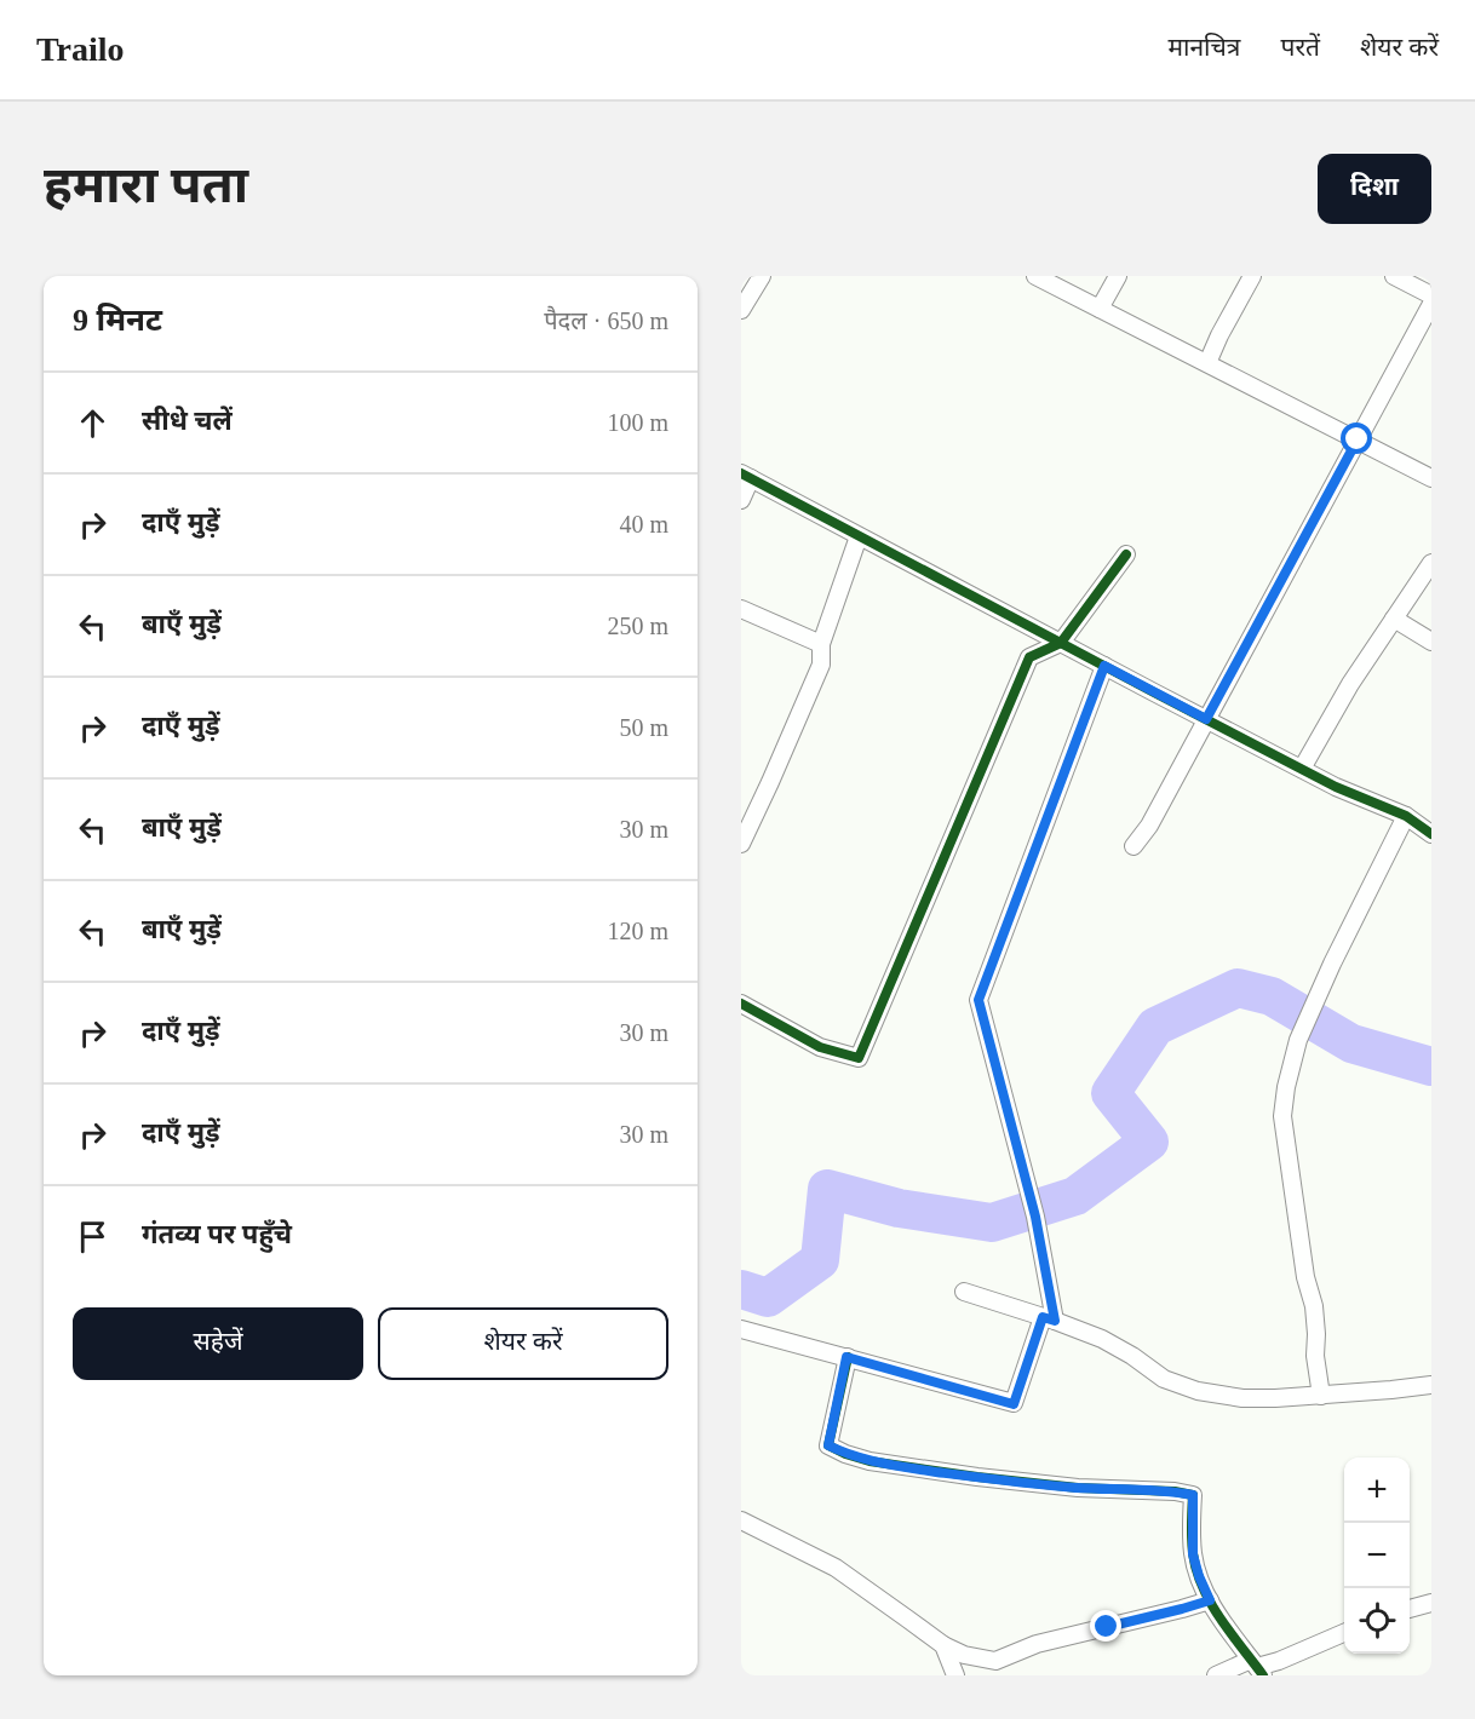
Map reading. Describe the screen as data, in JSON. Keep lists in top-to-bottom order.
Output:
{
  "page": {
    "header": "Trailo",
    "nav": ["मानचित्र", "परतें", "शेयर करें"],
    "buttons": [
      "दिशा",
      ["सहेजें", "शेयर करें"]
    ],
    "title": "हमारा पता",
    "heading": ["9 मिनट", "पैदल · 650 m"],
    "list": [
      ["सीधे चलें", "100 m"],
      ["दाएँ मुड़ें", "40 m"],
      ["बाएँ मुड़ें", "250 m"],
      ["दाएँ मुड़ें", "50 m"],
      ["बाएँ मुड़ें", "30 m"],
      ["बाएँ मुड़ें", "120 m"],
      ["दाएँ मुड़ें", "30 m"],
      ["दाएँ मुड़ें", "30 m"],
      "गंतव्य पर पहुँचे"
    ],
    "map_buttons": ["+", "−"]
  }
}
